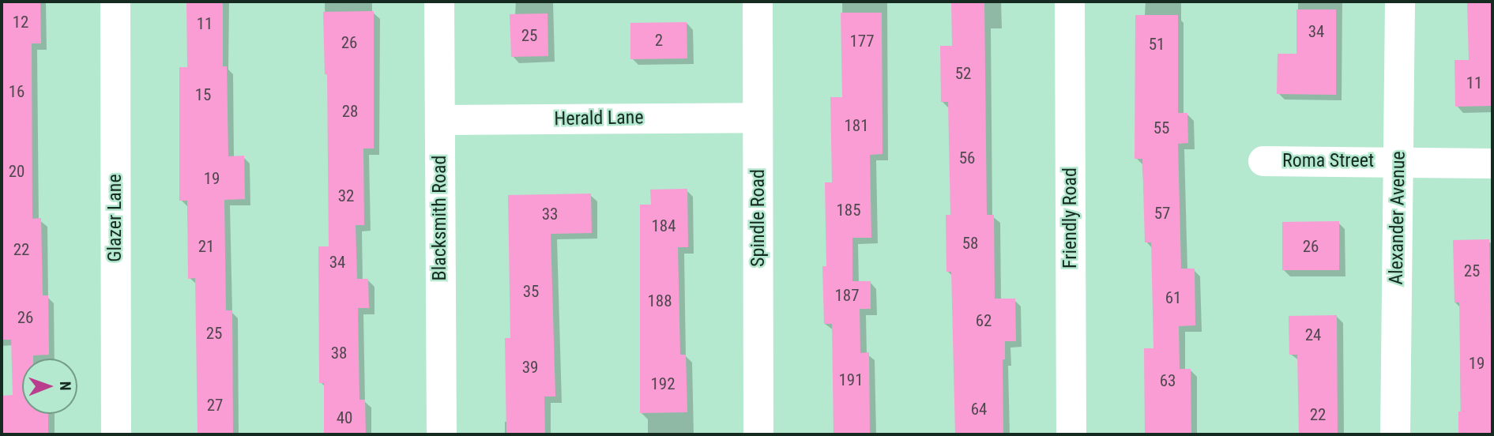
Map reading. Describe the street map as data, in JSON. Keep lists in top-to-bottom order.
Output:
{
  "streets": {
    "street": [
      "Herald Lane",
      "Roma Street",
      "Glazer Lane",
      "Blacksmith Road",
      "Spindle Road",
      "Friendly Road",
      "Alexander Avenue"
    ]
  },
  "crossings": [
    ["Herald Lane", "Blacksmith Road"],
    ["Herald Lane", "Spindle Road"],
    ["Roma Street", "Alexander Avenue"]
  ],
  "house_numbers": [
    "12",
    "11",
    "34",
    "25",
    "2",
    "177",
    "26",
    "51",
    "52",
    "11",
    "16",
    "15",
    "28",
    "181",
    "55",
    "56",
    "20",
    "19",
    "32",
    "185",
    "57",
    "33",
    "184",
    "58",
    "21",
    "26",
    "22",
    "34",
    "25",
    "35",
    "187",
    "61",
    "188",
    "26",
    "62",
    "25",
    "24",
    "38",
    "19",
    "39",
    "191",
    "63",
    "192",
    "27",
    "64",
    "22",
    "40"
  ],
  "north": "right"
}
